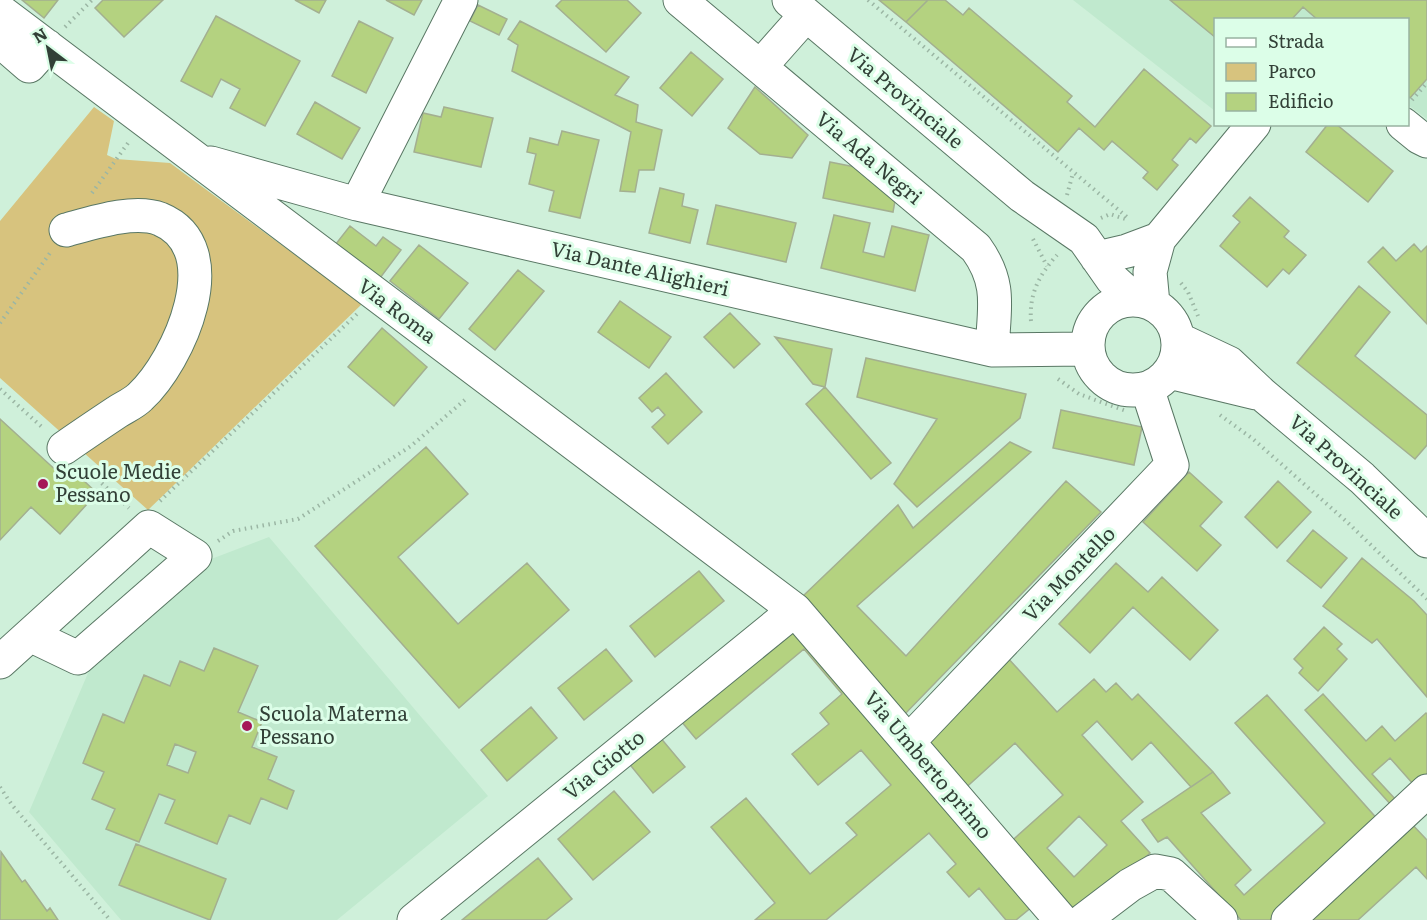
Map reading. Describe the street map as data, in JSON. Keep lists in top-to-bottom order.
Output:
{
  "streets": {
    "street": [
      "Via Provinciale",
      "Via Ada Negri",
      "Via Dante Alighieri",
      "Via Roma",
      "Via Montello",
      "Via Giotto",
      "Via Umberto primo"
    ]
  },
  "crossings": [
    ["Via Provinciale", "Via Dante Alighieri"],
    ["Via Provinciale", "Via Montello"],
    ["Via Ada Negri", "Via Dante Alighieri"],
    ["Via Dante Alighieri", "Via Roma"],
    ["Via Dante Alighieri", "Via Montello"],
    ["Via Roma", "Via Giotto"],
    ["Via Roma", "Via Umberto primo"],
    ["Via Montello", "Via Umberto primo"],
    ["Via Giotto", "Via Umberto primo"]
  ],
  "places": ["Scuole Medie Pessano", "Scuola Materna Pessano"],
  "legend": ["Strada", "Parco", "Edificio"],
  "north": "top left"
}
